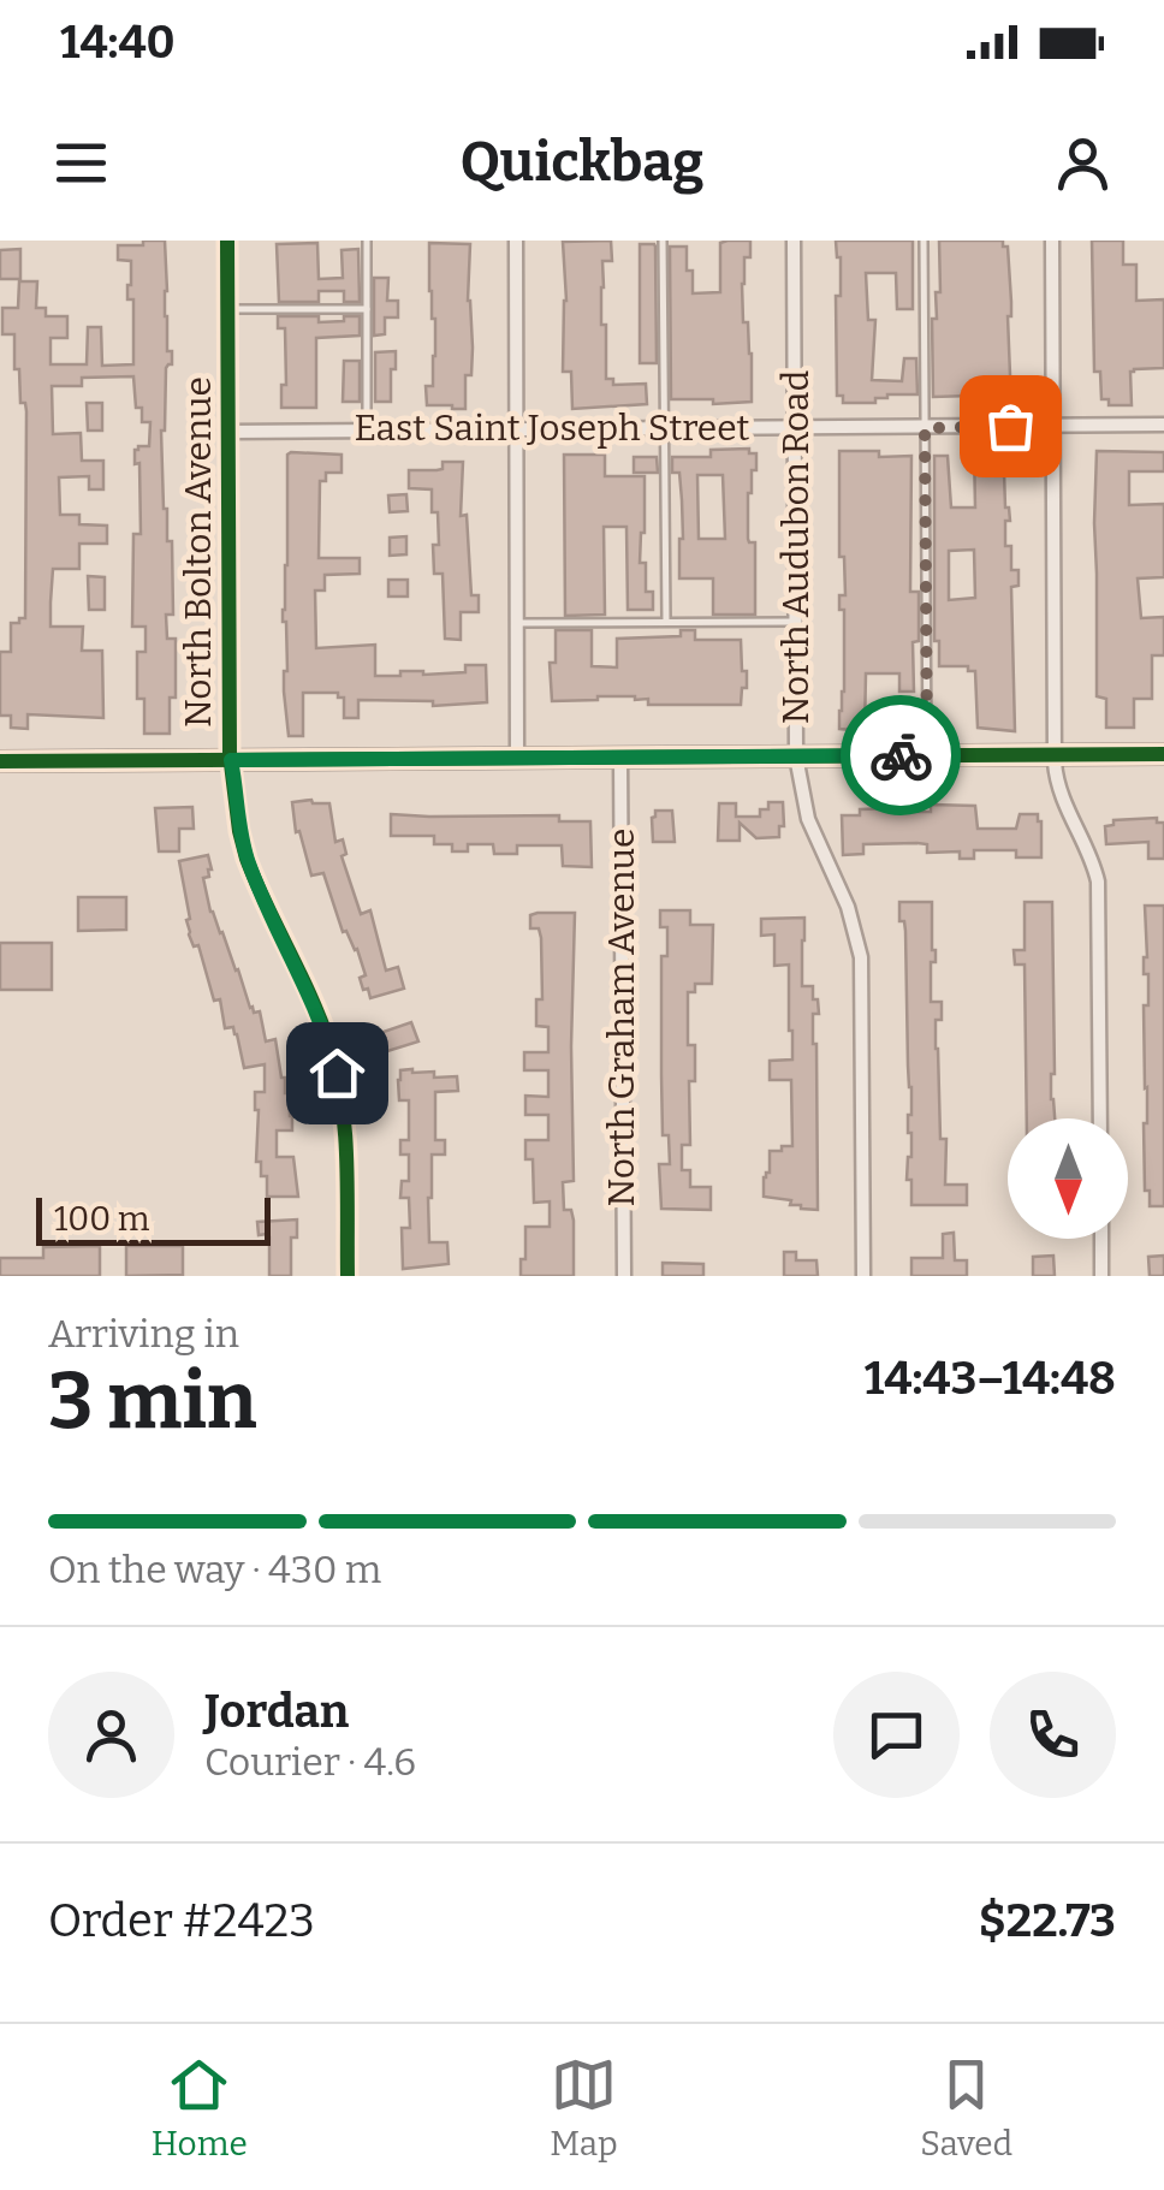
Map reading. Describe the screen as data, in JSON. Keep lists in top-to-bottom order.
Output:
{
  "streets": {
    "street": [
      "East Saint Joseph Street",
      "North Audubon Road",
      "North Bolton Avenue",
      "North Graham Avenue"
    ]
  },
  "crossings": [
    ["East Saint Joseph Street", "North Audubon Road"],
    ["East Saint Joseph Street", "North Bolton Avenue"]
  ],
  "scale_bar": "100 m",
  "north": "bottom",
  "page": {
    "status": "14:40",
    "header": "Quickbag",
    "scale": "100 m",
    "heading": ["3 min", "Arriving in", "14:43–14:48"],
    "panel": [
      "Jordan",
      "Courier · 4.6",
      "Order #2423",
      "$22.73"
    ],
    "bar": "On the way · 430 m",
    "tabs": ["Home", "Map", "Saved"]
  }
}
